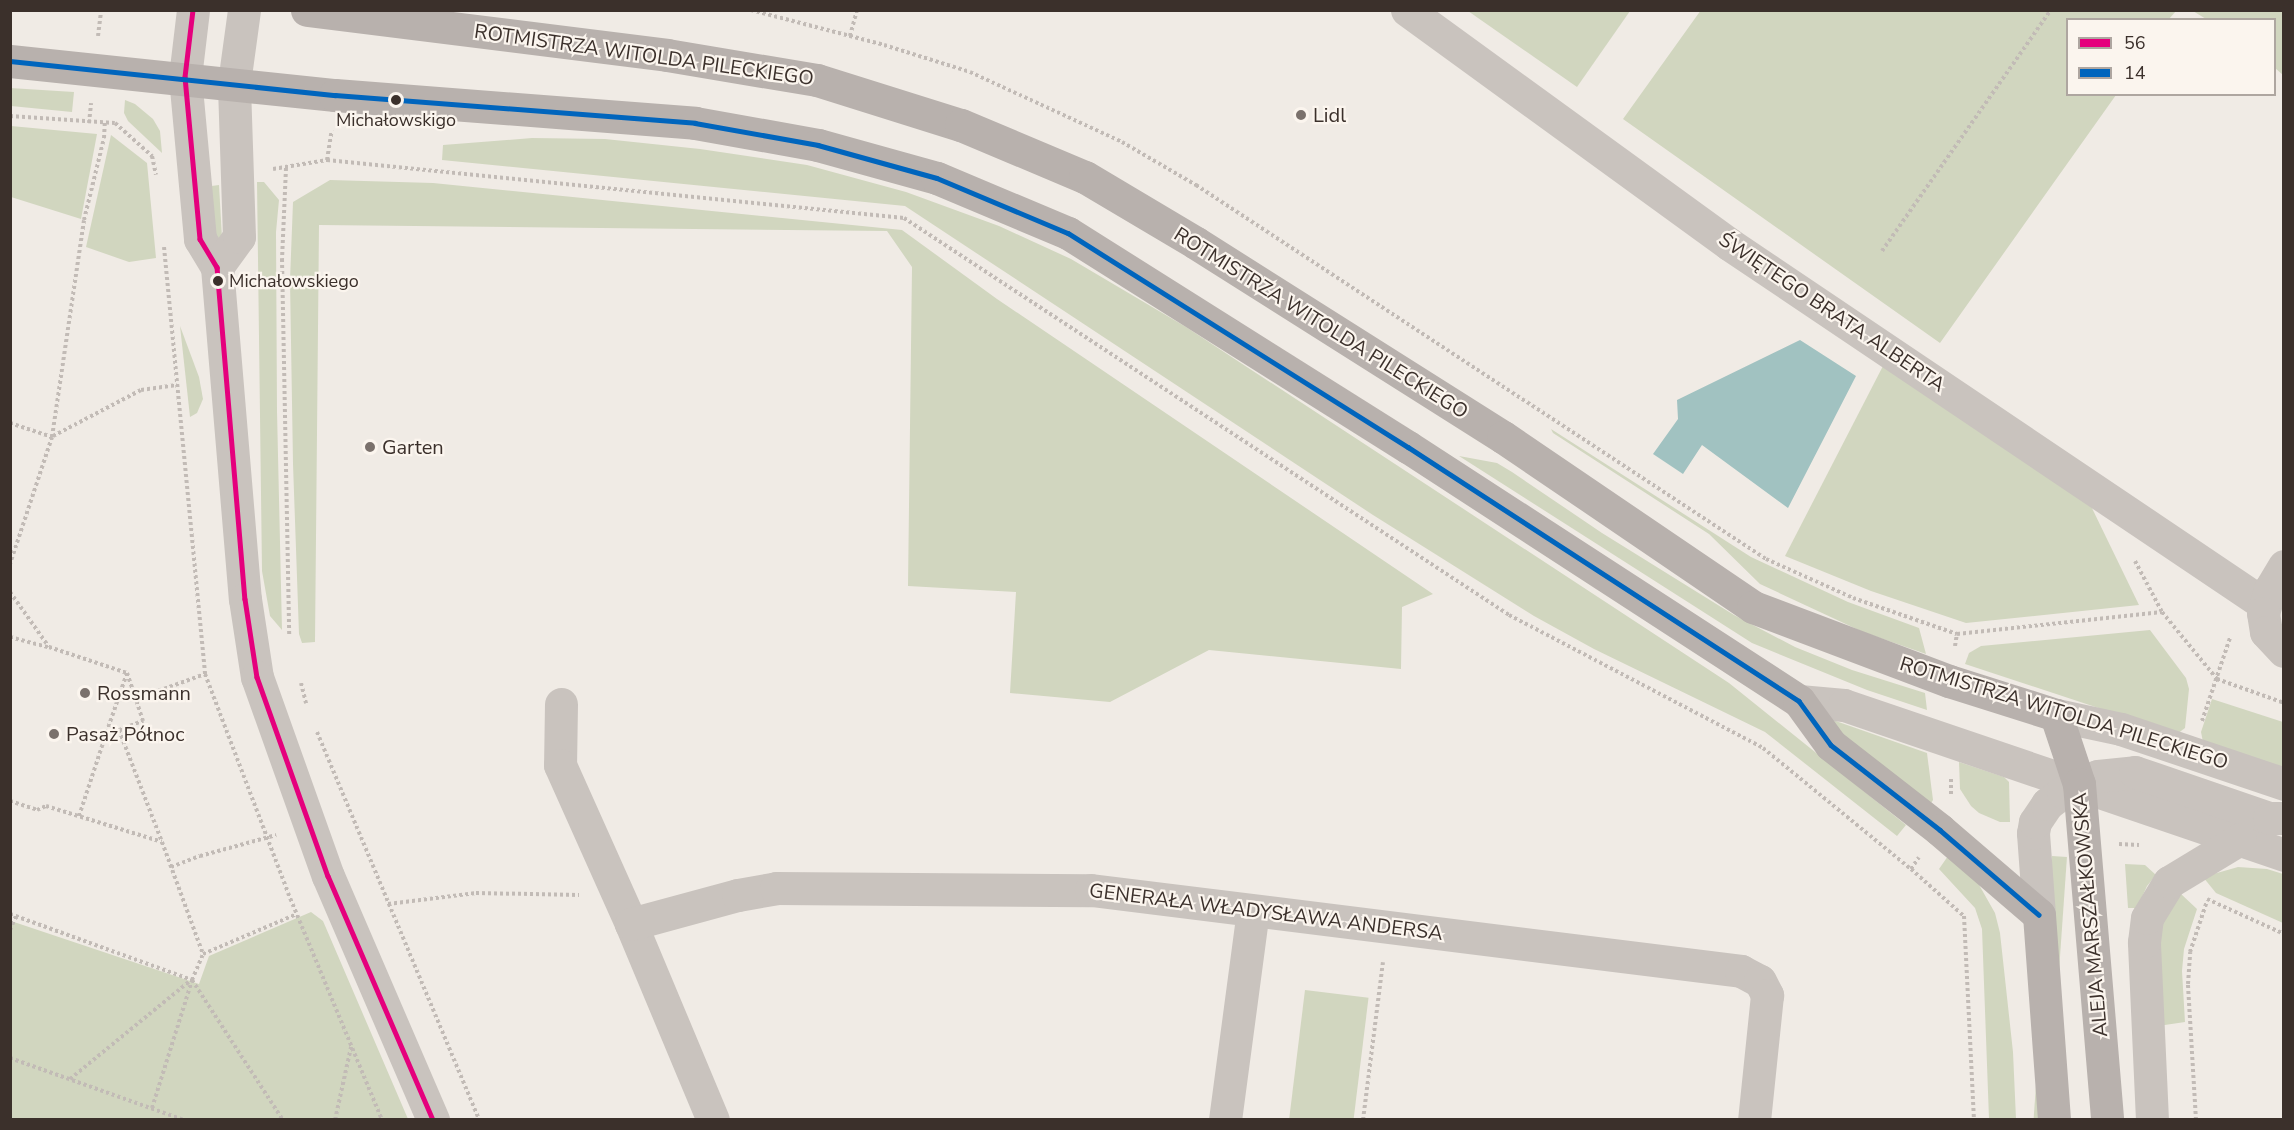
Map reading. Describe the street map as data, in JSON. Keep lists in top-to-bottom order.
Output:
{
  "streets": {
    "main road": ["ROTMISTRZA WITOLDA PILECKIEGO", "ALEJA MARSZAŁKOWSKA"],
    "street": ["ŚWIĘTEGO BRATA ALBERTA", "GENERAŁA WŁADYSŁAWA ANDERSA"]
  },
  "crossings": [
    ["ROTMISTRZA WITOLDA PILECKIEGO", "ALEJA MARSZAŁKOWSKA"]
  ],
  "places": [
    "Michałowskigo",
    "Lidl",
    "Michałowskiego",
    "Garten",
    "Rossmann",
    "Pasaż Północ"
  ],
  "lines": ["transit line 56", "transit line 14"],
  "legend": ["56", "14"]
}
